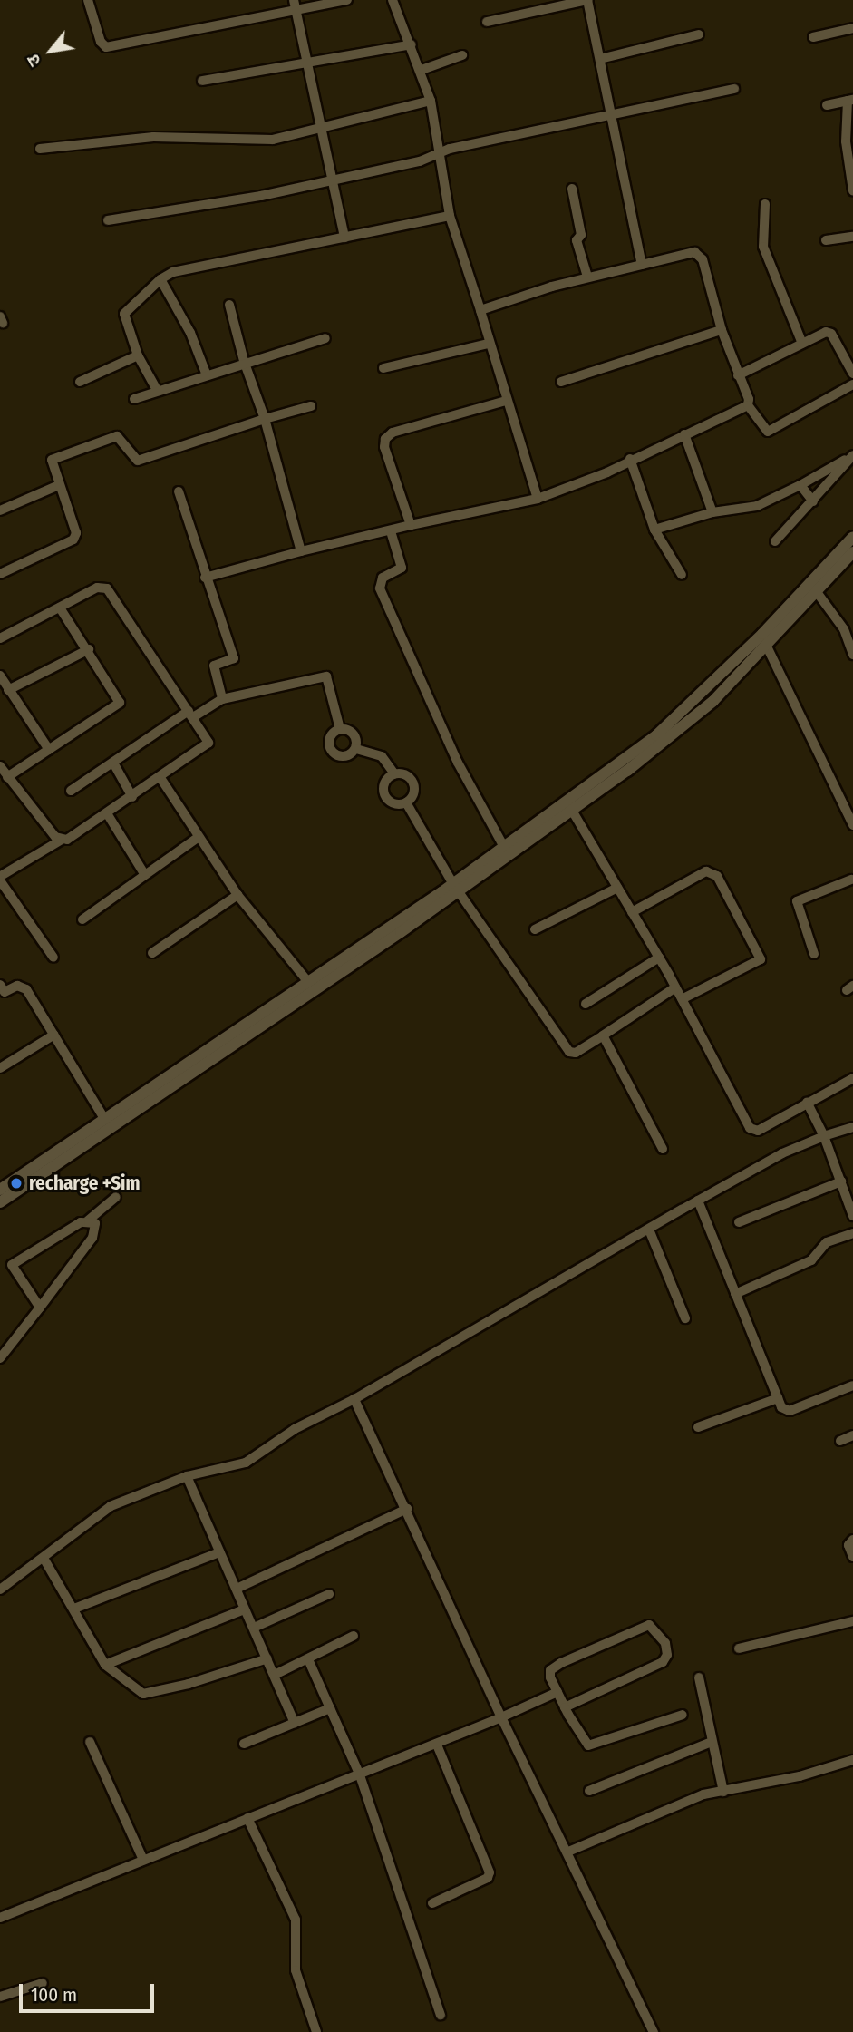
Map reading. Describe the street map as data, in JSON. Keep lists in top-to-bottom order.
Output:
{
  "places": ["recharge +Sim"],
  "scale_bar": "100 m",
  "north": "bottom left"
}
